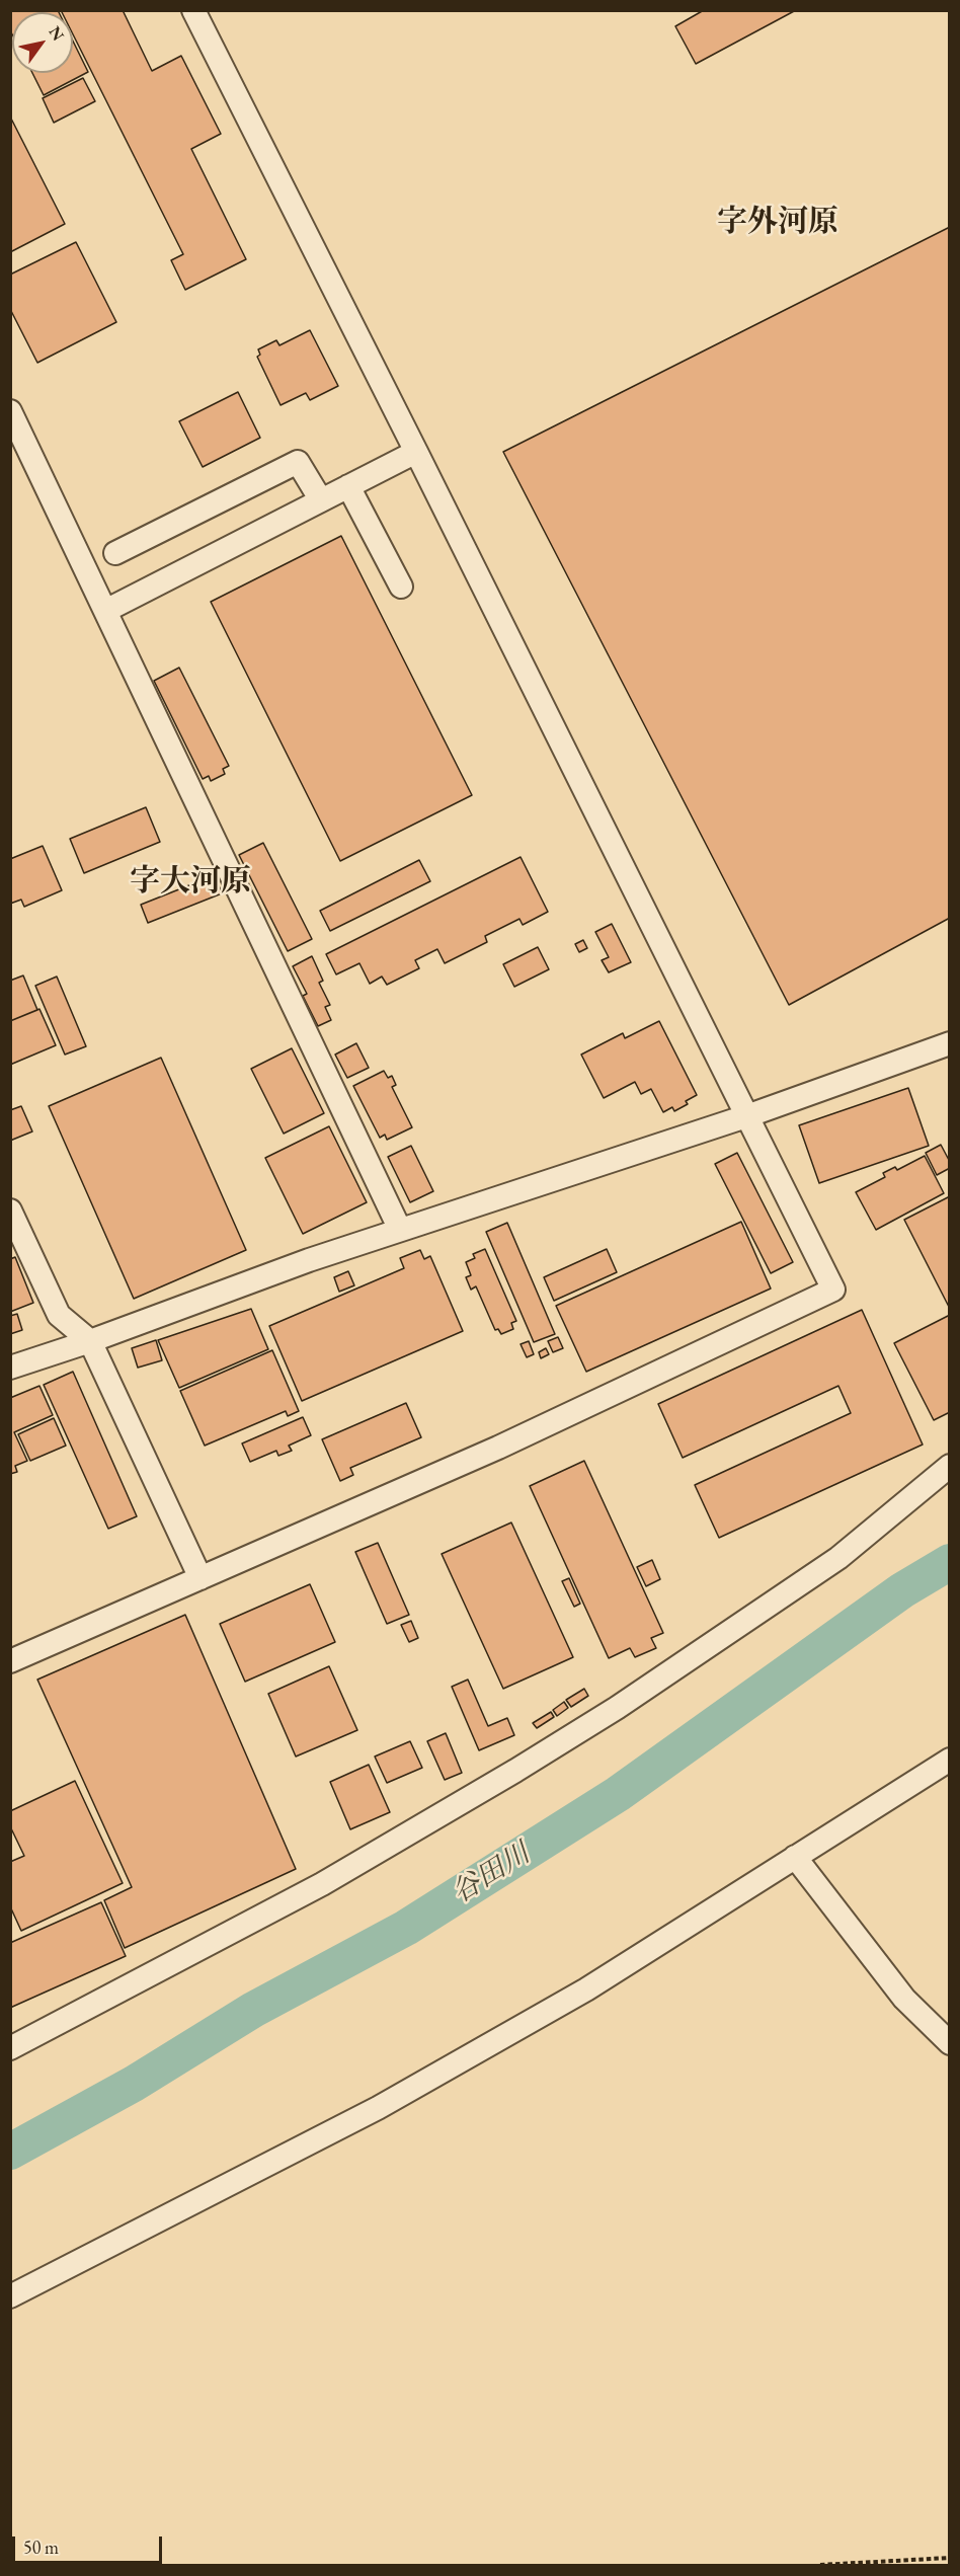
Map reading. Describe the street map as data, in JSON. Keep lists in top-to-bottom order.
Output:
{
  "districts": ["字外河原", "字大河原"],
  "water": ["谷田川"],
  "scale_bar": "50 m",
  "north": "top right"
}
